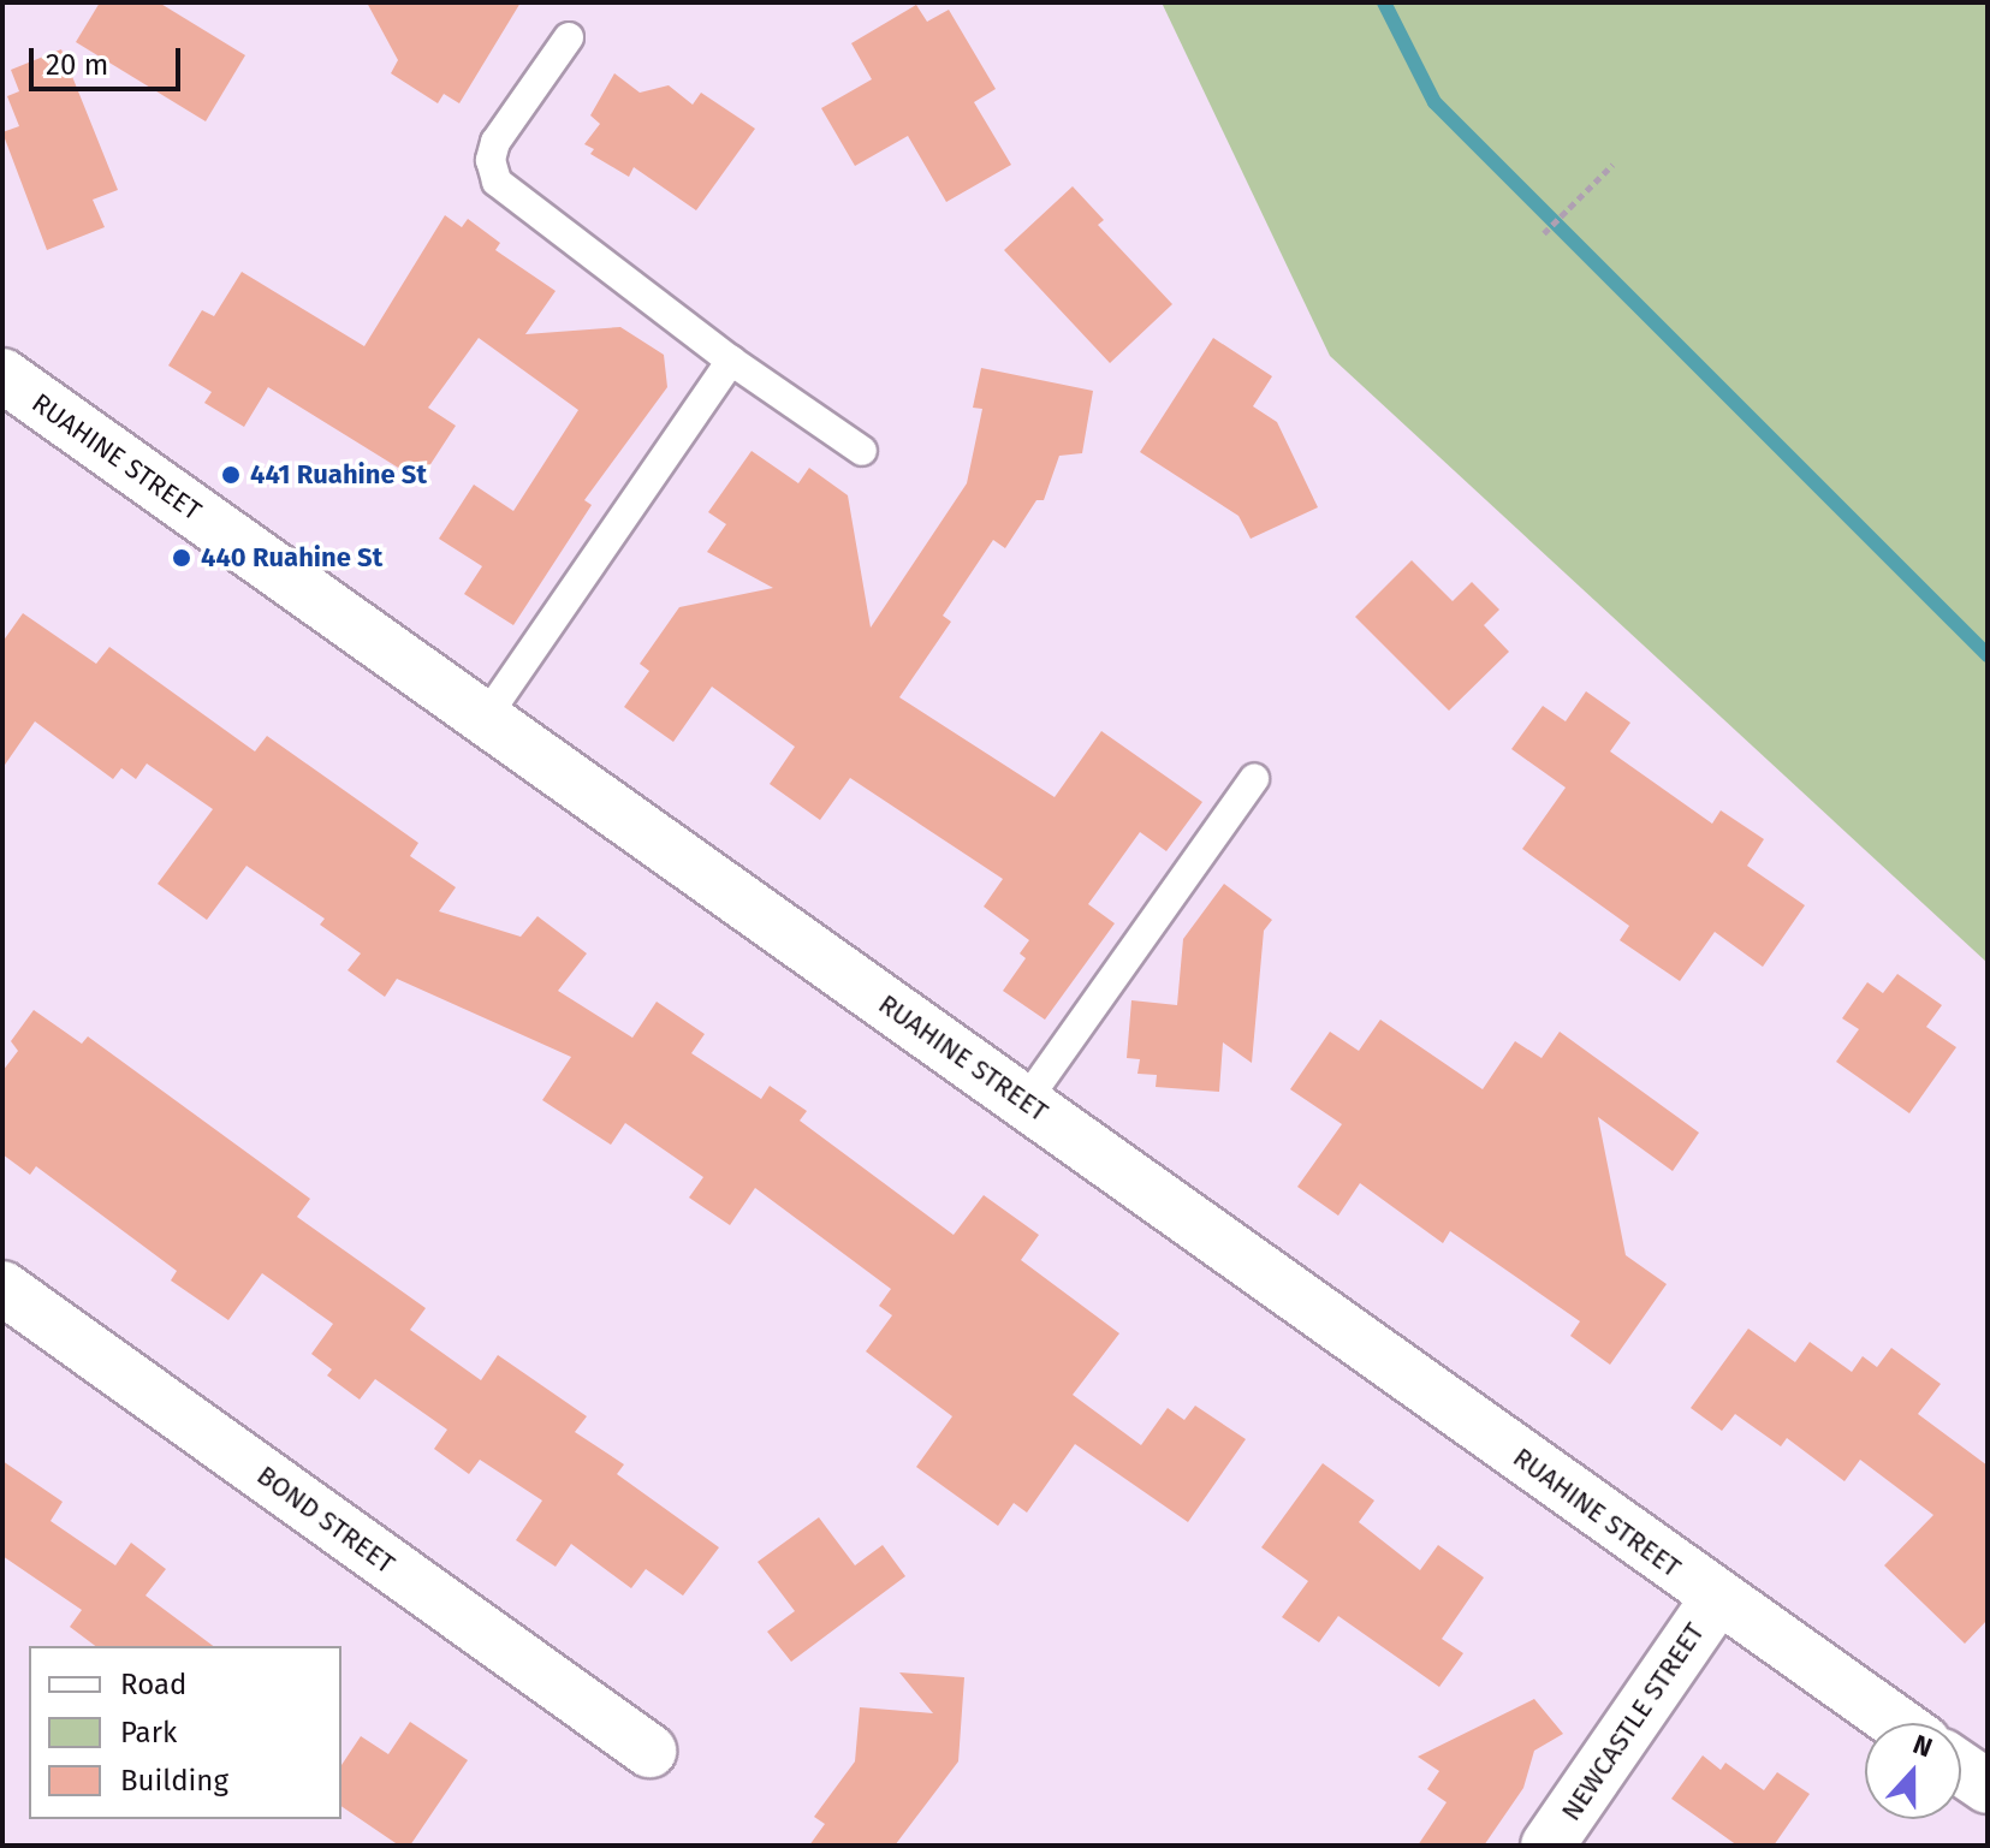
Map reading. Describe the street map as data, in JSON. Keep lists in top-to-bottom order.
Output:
{
  "streets": {
    "street": ["RUAHINE STREET", "BOND STREET", "NEWCASTLE STREET"]
  },
  "crossings": [
    ["RUAHINE STREET", "NEWCASTLE STREET"]
  ],
  "places": ["441 Ruahine St", "440 Ruahine St"],
  "legend": ["Road", "Park", "Building"],
  "scale_bar": "20 m",
  "north": "top"
}
